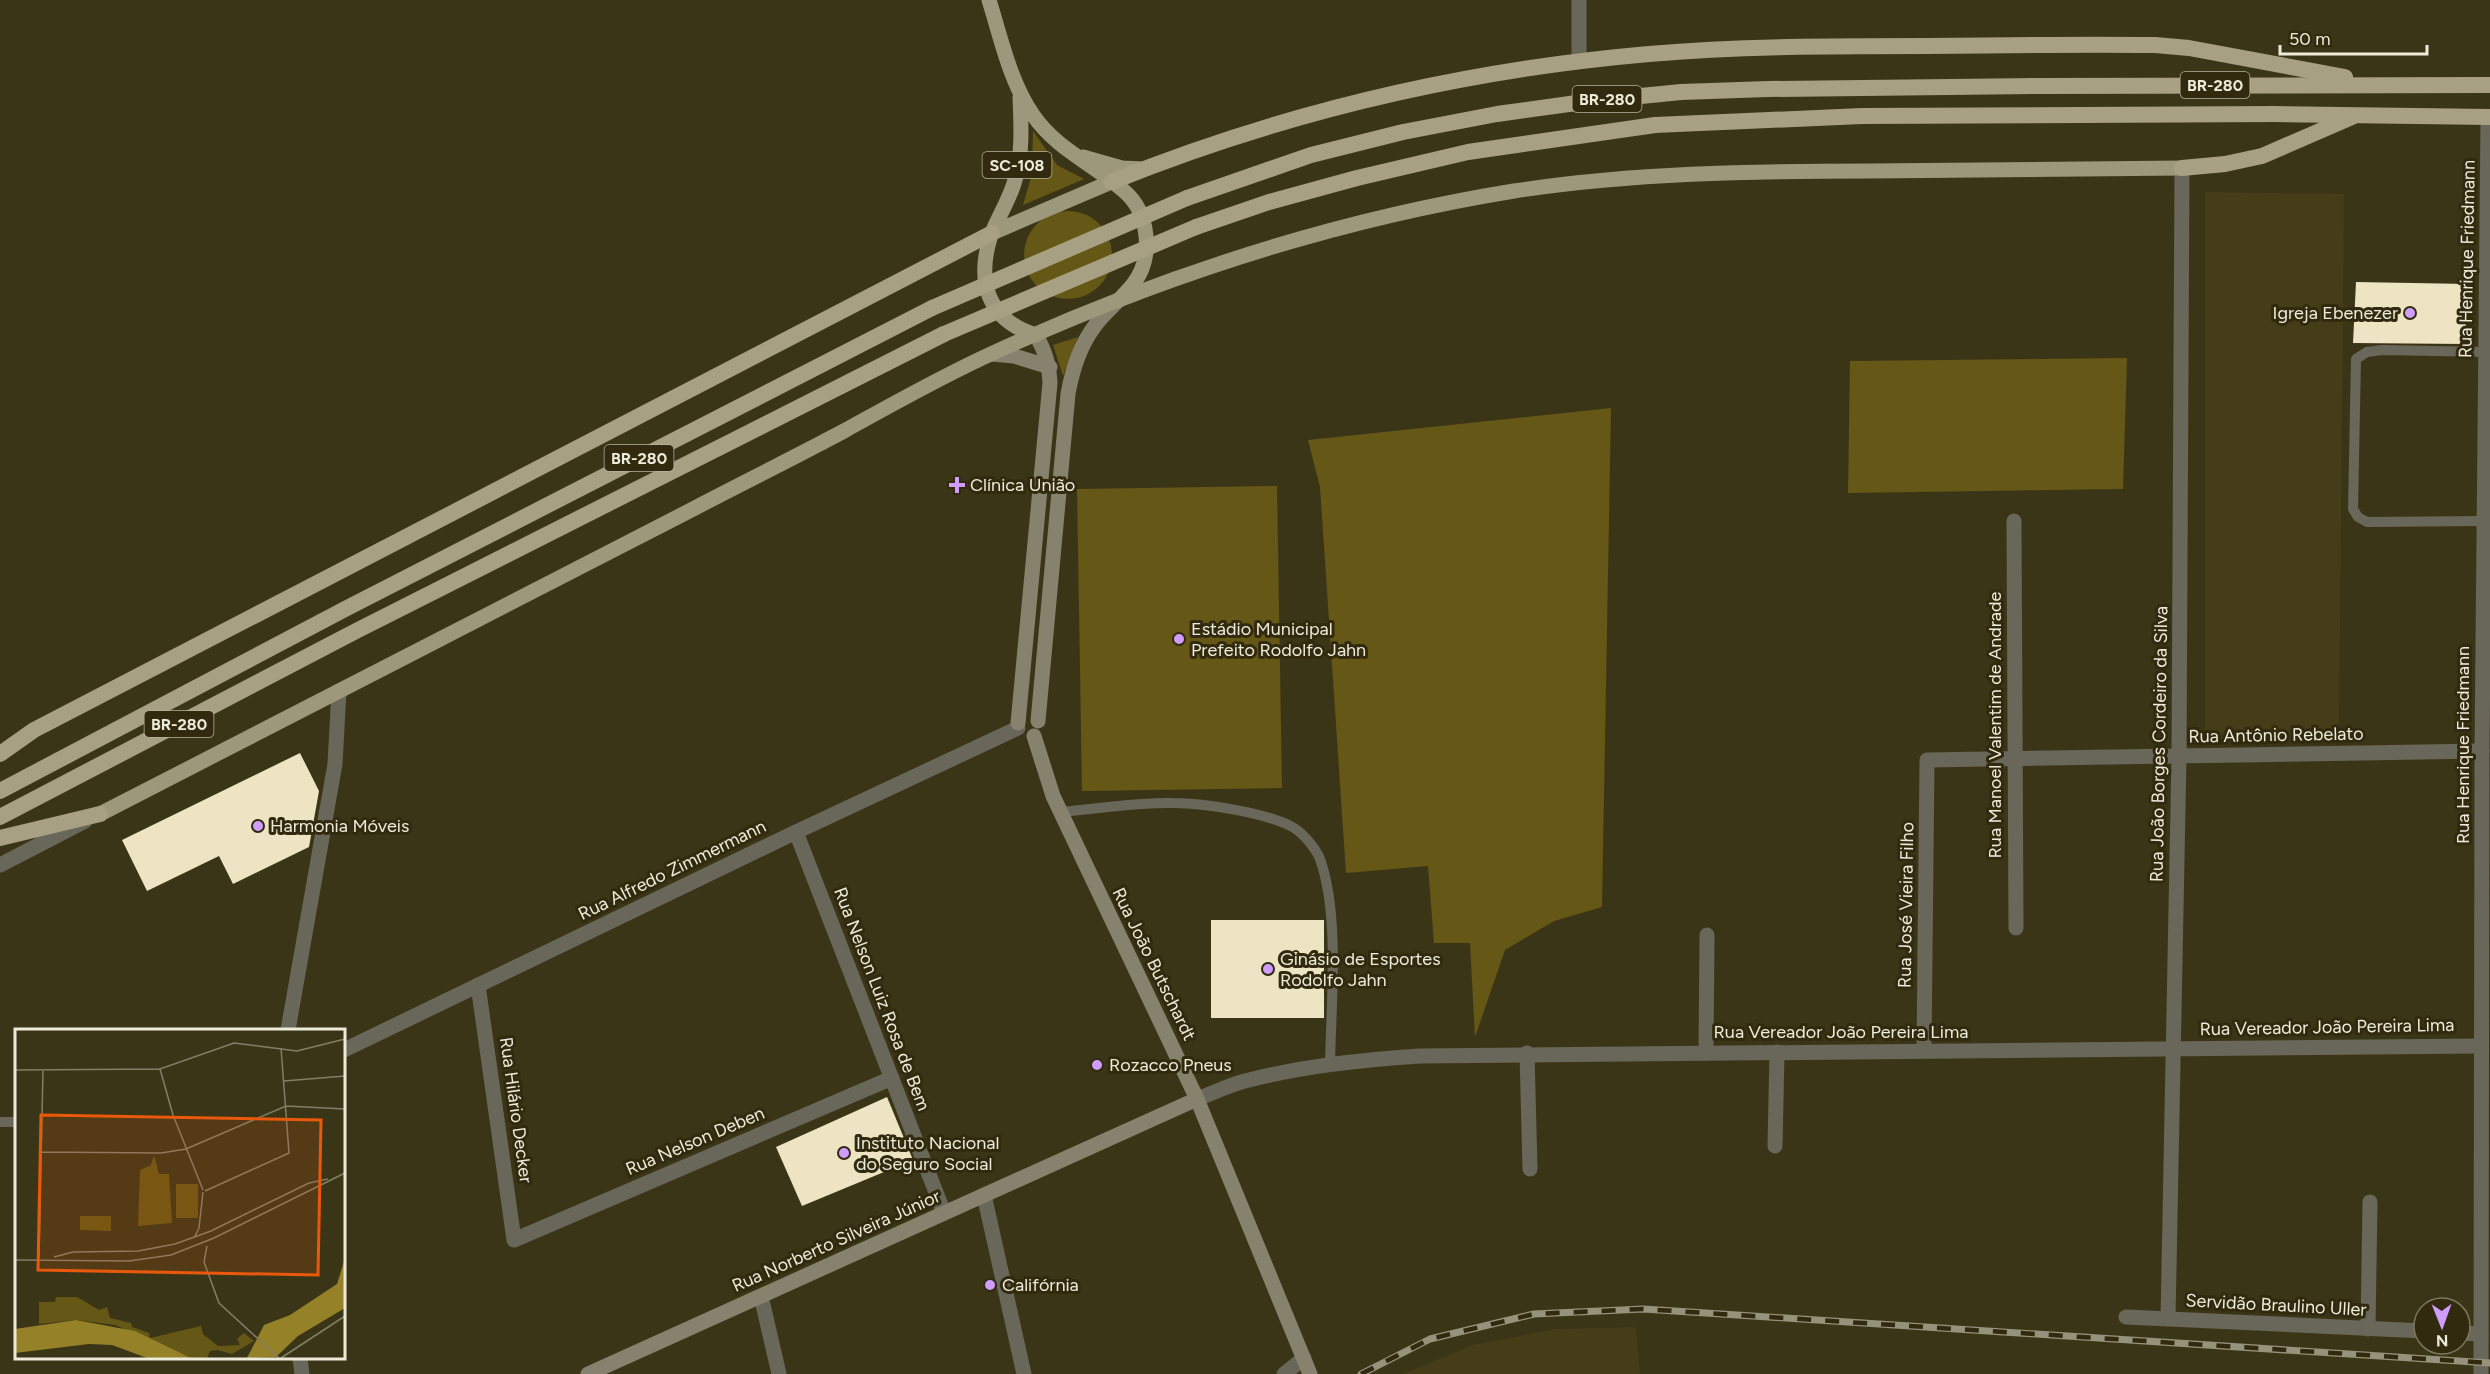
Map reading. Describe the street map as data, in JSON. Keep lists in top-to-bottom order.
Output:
{
  "streets": {
    "highway": ["BR-280"],
    "main road": ["SC-108", "Rua João Butschardt", "Rua Norberto Silveira Júnior"],
    "street": [
      "Rua Henrique Friedmann",
      "Rua Manoel Valentim de Andrade",
      "Rua Antônio Rebelato",
      "Rua João Borges Cordeiro da Silva",
      "Rua Alfredo Zimmermann",
      "Rua José Vieira Filho",
      "Rua Nelson Luiz Rosa de Bem",
      "Rua Vereador João Pereira Lima",
      "Rua Hilário Decker",
      "Rua Nelson Deben",
      "Servidão Braulino Uller"
    ]
  },
  "crossings": [
    ["BR-280", "Rua Henrique Friedmann"],
    ["SC-108", "Rua João Butschardt"],
    ["Rua Henrique Friedmann", "Rua Antônio Rebelato"],
    ["Rua Henrique Friedmann", "Rua Vereador João Pereira Lima"],
    ["Rua Manoel Valentim de Andrade", "Rua Antônio Rebelato"],
    ["Rua Antônio Rebelato", "Rua João Borges Cordeiro da Silva"],
    ["Rua Antônio Rebelato", "Rua José Vieira Filho"],
    ["Rua João Borges Cordeiro da Silva", "Rua Vereador João Pereira Lima"],
    ["Rua João Borges Cordeiro da Silva", "Servidão Braulino Uller"],
    ["Rua Alfredo Zimmermann", "Rua Nelson Luiz Rosa de Bem"],
    ["Rua Alfredo Zimmermann", "Rua Hilário Decker"],
    ["Rua José Vieira Filho", "Rua Vereador João Pereira Lima"],
    ["Rua João Butschardt", "Rua Vereador João Pereira Lima"],
    ["Rua João Butschardt", "Rua Norberto Silveira Júnior"],
    ["Rua Nelson Luiz Rosa de Bem", "Rua Nelson Deben"],
    ["Rua Nelson Luiz Rosa de Bem", "Rua Norberto Silveira Júnior"],
    ["Rua Vereador João Pereira Lima", "Rua Norberto Silveira Júnior"],
    ["Rua Hilário Decker", "Rua Nelson Deben"]
  ],
  "places": {
    "other": [
      "Igreja Ebenezer",
      "Estádio Municipal Prefeito Rodolfo Jahn",
      "Harmonia Móveis",
      "Ginásio de Esportes Rodolfo Jahn",
      "Rozacco Pneus",
      "Instituto Nacional do Seguro Social",
      "Califórnia"
    ],
    "health": ["Clínica União"]
  },
  "scale_bar": "50 m",
  "north": "bottom"
}
